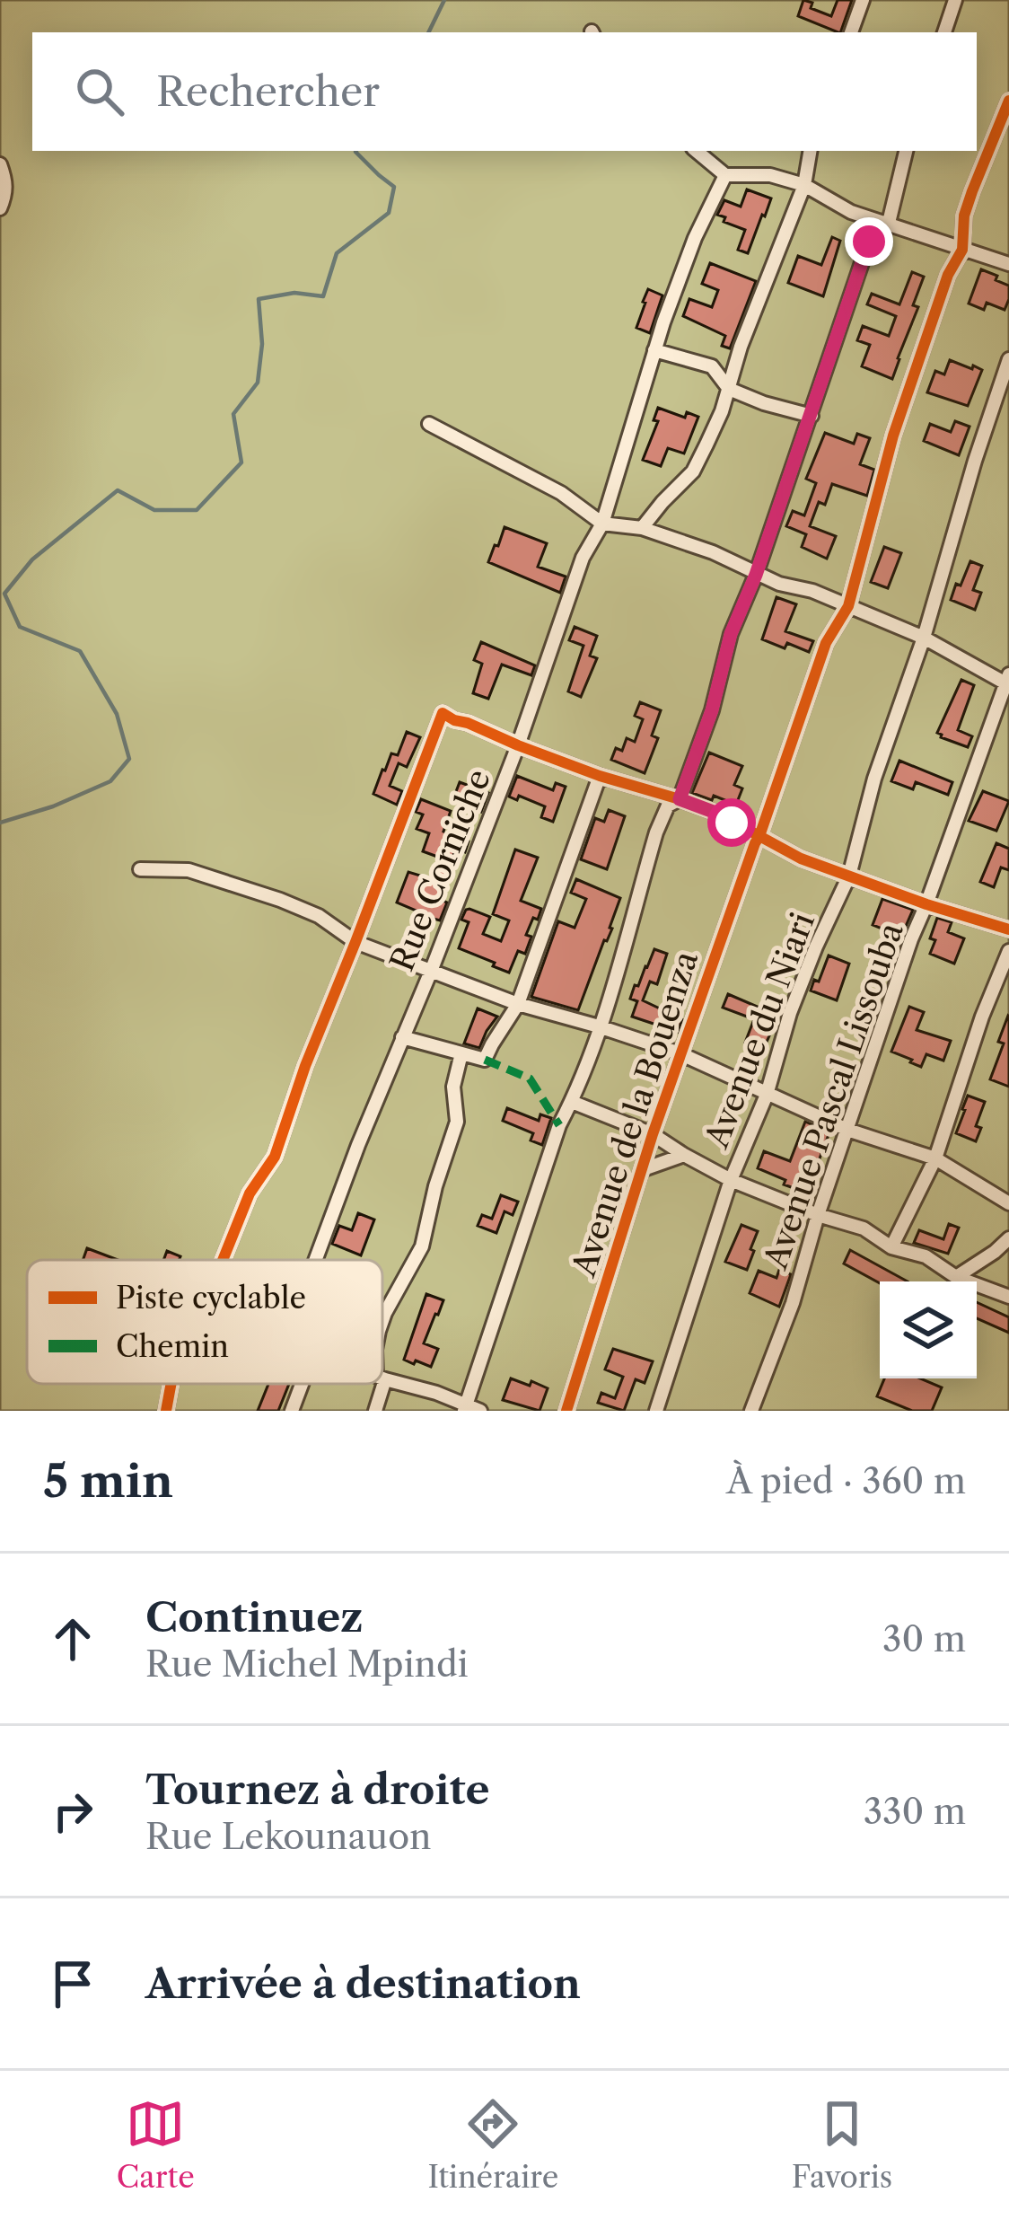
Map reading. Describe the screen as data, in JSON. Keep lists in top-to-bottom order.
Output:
{
  "streets": {
    "street": [
      "Rue Corniche",
      "Avenue du Niari",
      "Avenue Pascal Lissouba",
      "Avenue de la Bouenza"
    ]
  },
  "legend": ["Piste cyclable", "Chemin"],
  "page": {
    "search": "Rechercher",
    "heading": ["5 min", "À pied · 360 m"],
    "list": [
      ["Continuez", "Rue Michel Mpindi", "30 m"],
      ["Tournez à droite", "Rue Lekounauon", "330 m"],
      "Arrivée à destination"
    ],
    "nav": ["Carte", "Itinéraire", "Favoris"]
  }
}
